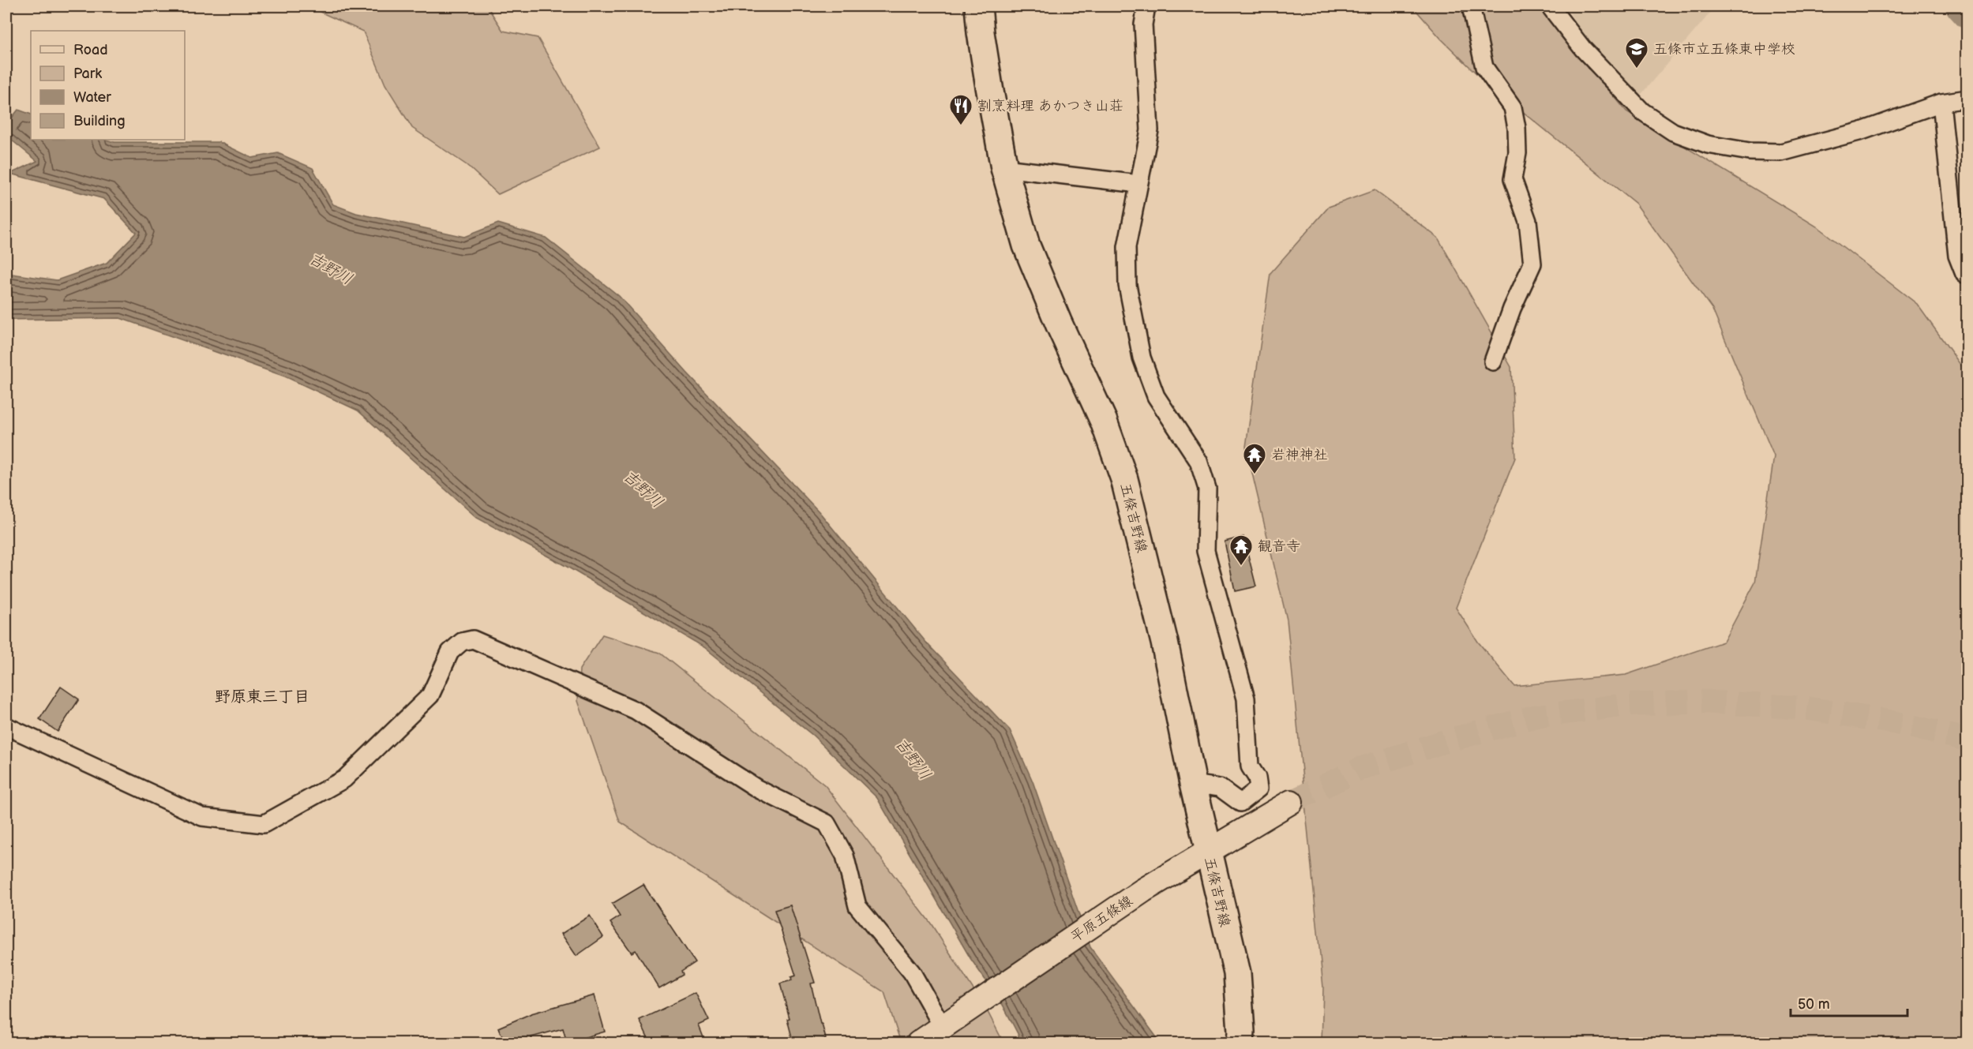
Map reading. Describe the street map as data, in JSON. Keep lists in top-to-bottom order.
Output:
{
  "streets": {
    "main road": ["五條吉野線", "平原五條線"]
  },
  "crossings": [
    ["五條吉野線", "平原五條線"]
  ],
  "districts": ["野原東三丁目"],
  "water": ["吉野川"],
  "places": {
    "school or university": ["五條市立五條東中学校"],
    "restaurant": ["割烹料理 あかつき山荘"],
    "temple": ["岩神神社", "観音寺"]
  },
  "legend": [
    "Road",
    "Park",
    "Water",
    "Building"
  ],
  "scale_bar": "50 m"
}
